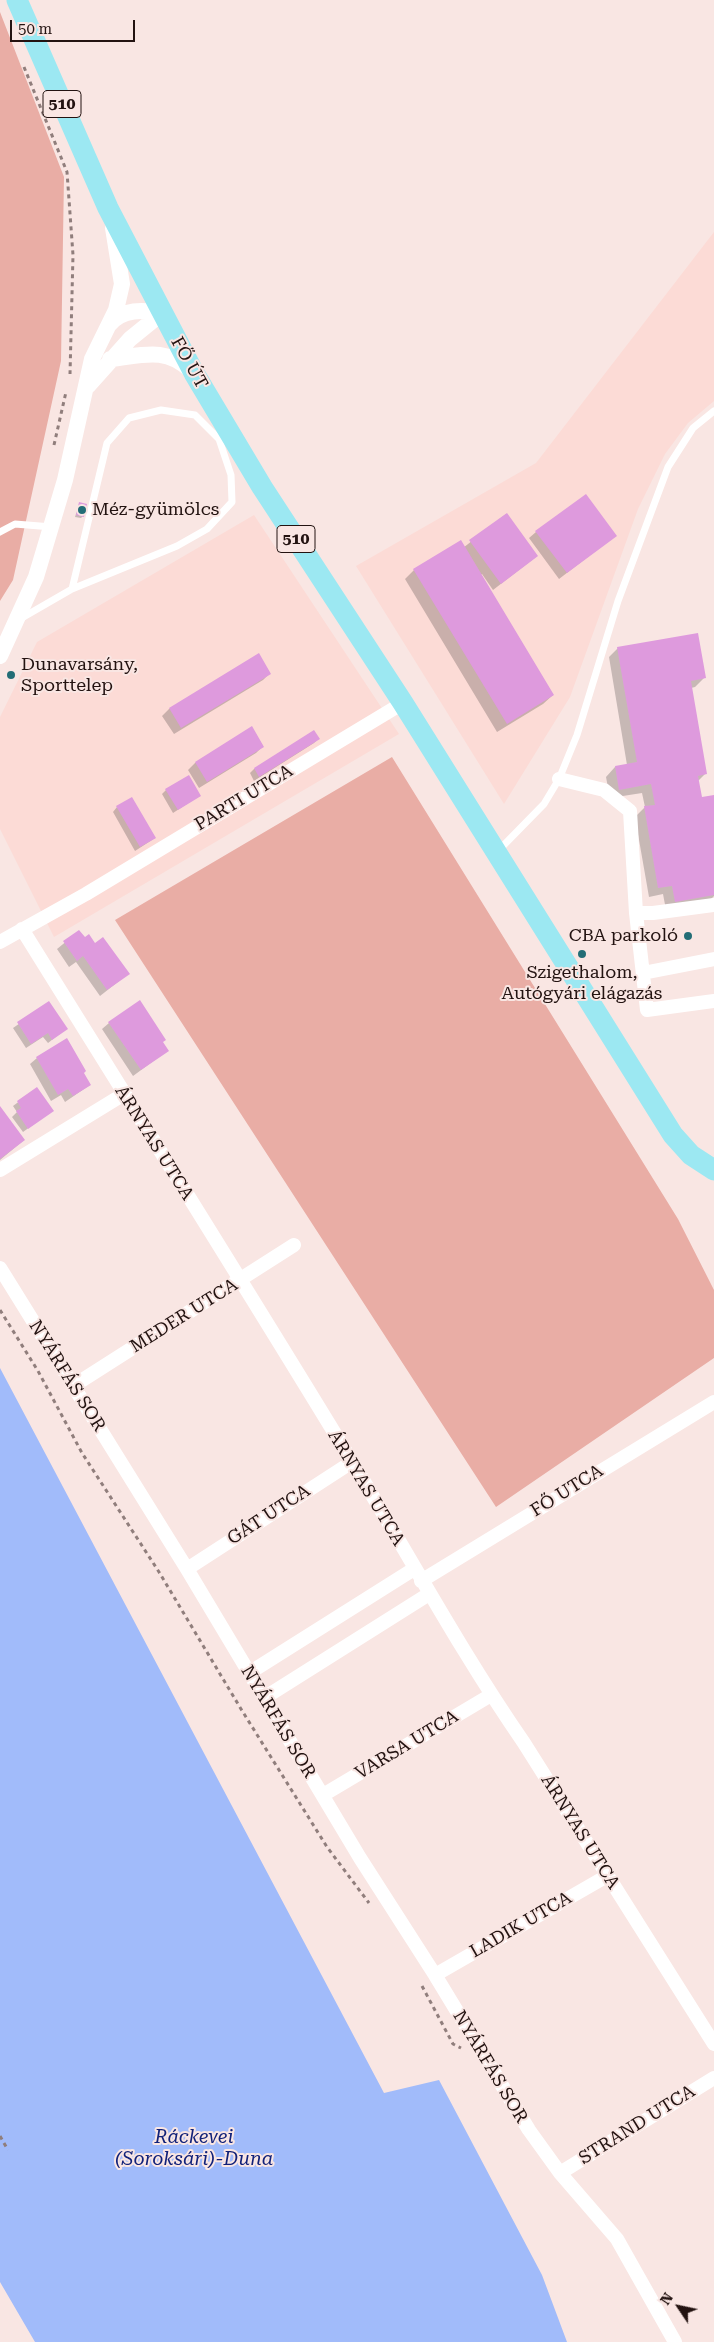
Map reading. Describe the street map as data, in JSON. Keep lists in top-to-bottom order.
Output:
{
  "streets": {
    "main road": ["510", "FŐ ÚT"],
    "street": [
      "PARTI UTCA",
      "ÁRNYAS UTCA",
      "MEDER UTCA",
      "NYÁRFÁS SOR",
      "FŐ UTCA",
      "GÁT UTCA",
      "VARSA UTCA",
      "LADIK UTCA",
      "STRAND UTCA"
    ]
  },
  "crossings": [
    ["510", "FŐ ÚT"],
    ["510", "PARTI UTCA"],
    ["FŐ ÚT", "PARTI UTCA"],
    ["PARTI UTCA", "ÁRNYAS UTCA"],
    ["ÁRNYAS UTCA", "MEDER UTCA"],
    ["ÁRNYAS UTCA", "FŐ UTCA"],
    ["ÁRNYAS UTCA", "GÁT UTCA"],
    ["ÁRNYAS UTCA", "VARSA UTCA"],
    ["ÁRNYAS UTCA", "LADIK UTCA"],
    ["MEDER UTCA", "NYÁRFÁS SOR"],
    ["NYÁRFÁS SOR", "FŐ UTCA"],
    ["NYÁRFÁS SOR", "GÁT UTCA"],
    ["NYÁRFÁS SOR", "VARSA UTCA"],
    ["NYÁRFÁS SOR", "LADIK UTCA"],
    ["NYÁRFÁS SOR", "STRAND UTCA"]
  ],
  "water": ["Ráckevei (Soroksári)-Duna"],
  "places": [
    "Méz-gyümölcs",
    "Dunavarsány, Sporttelep",
    "CBA parkoló",
    "Szigethalom, Autógyári elágazás"
  ],
  "scale_bar": "50 m",
  "north": "top left"
}
